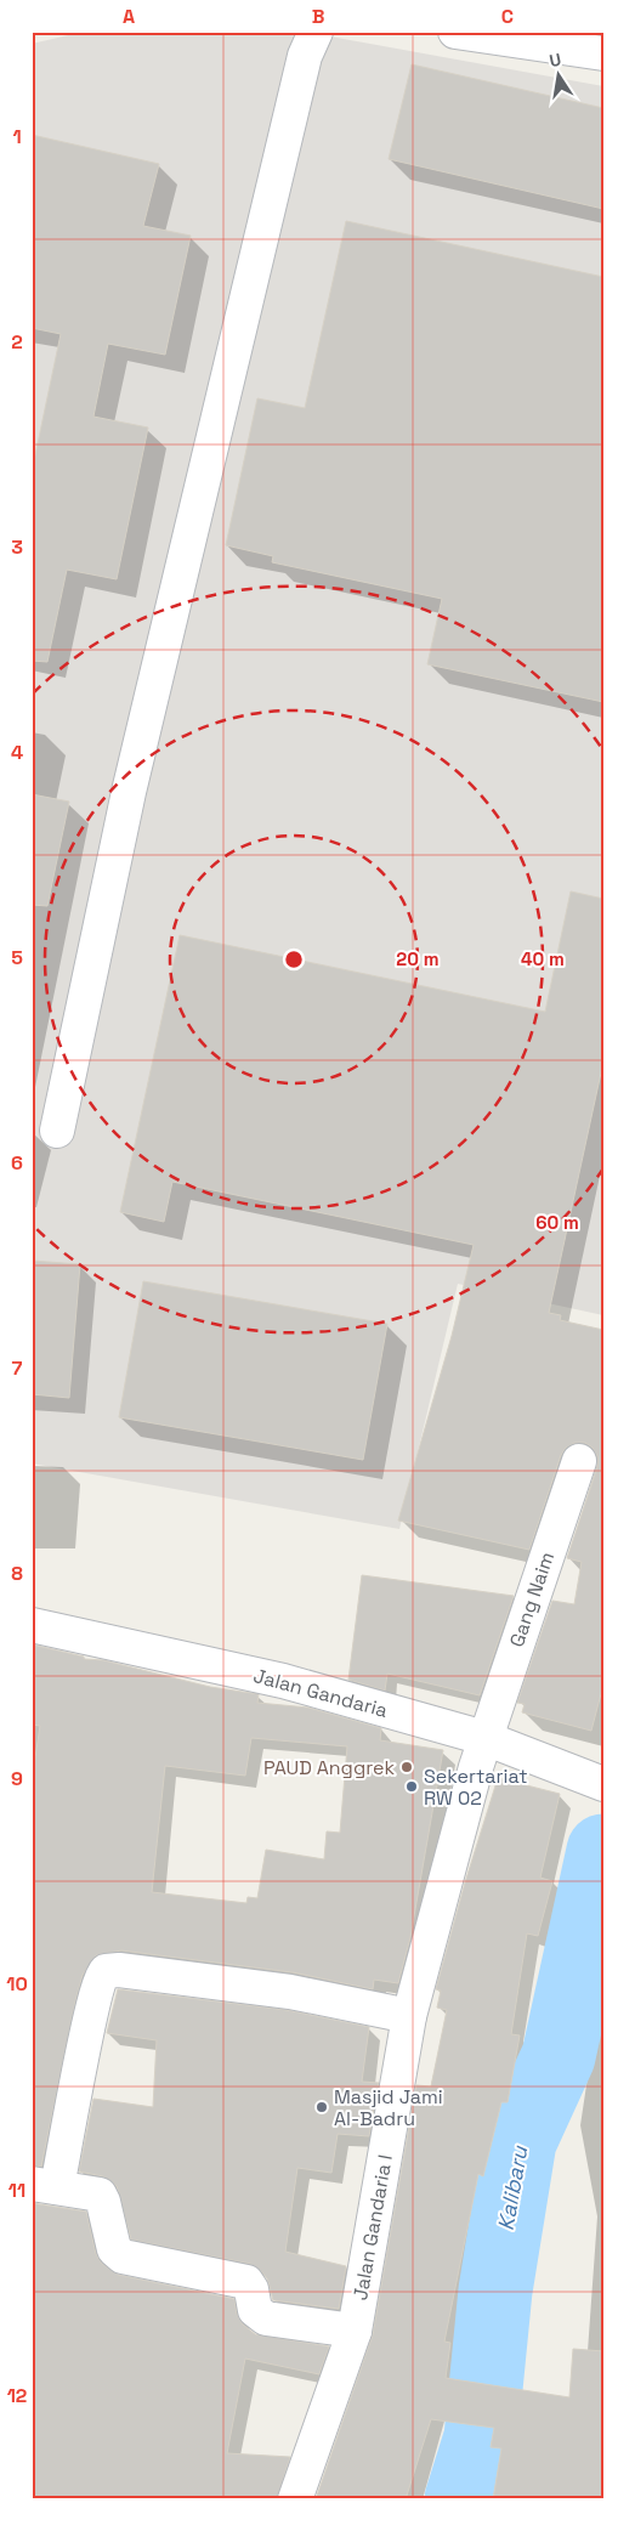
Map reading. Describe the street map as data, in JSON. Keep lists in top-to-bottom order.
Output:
{
  "streets": {
    "street": ["Gang Naim", "Jalan Gandaria", "Jalan Gandaria I"]
  },
  "crossings": [
    ["Gang Naim", "Jalan Gandaria"],
    ["Gang Naim", "Jalan Gandaria I"],
    ["Jalan Gandaria", "Jalan Gandaria I"]
  ],
  "water": ["Kalibaru"],
  "places": ["PAUD Anggrek", "Sekertariat RW 02", "Masjid Jami Al-Badru"],
  "north": "top",
  "grid": {
    "columns": ["A", "B", "C"],
    "rows": [
      "1",
      "2",
      "3",
      "4",
      "5",
      "6",
      "7",
      "8",
      "9",
      "10",
      "11",
      "12"
    ]
  },
  "rings": ["20 m", "40 m", "60 m"]
}
